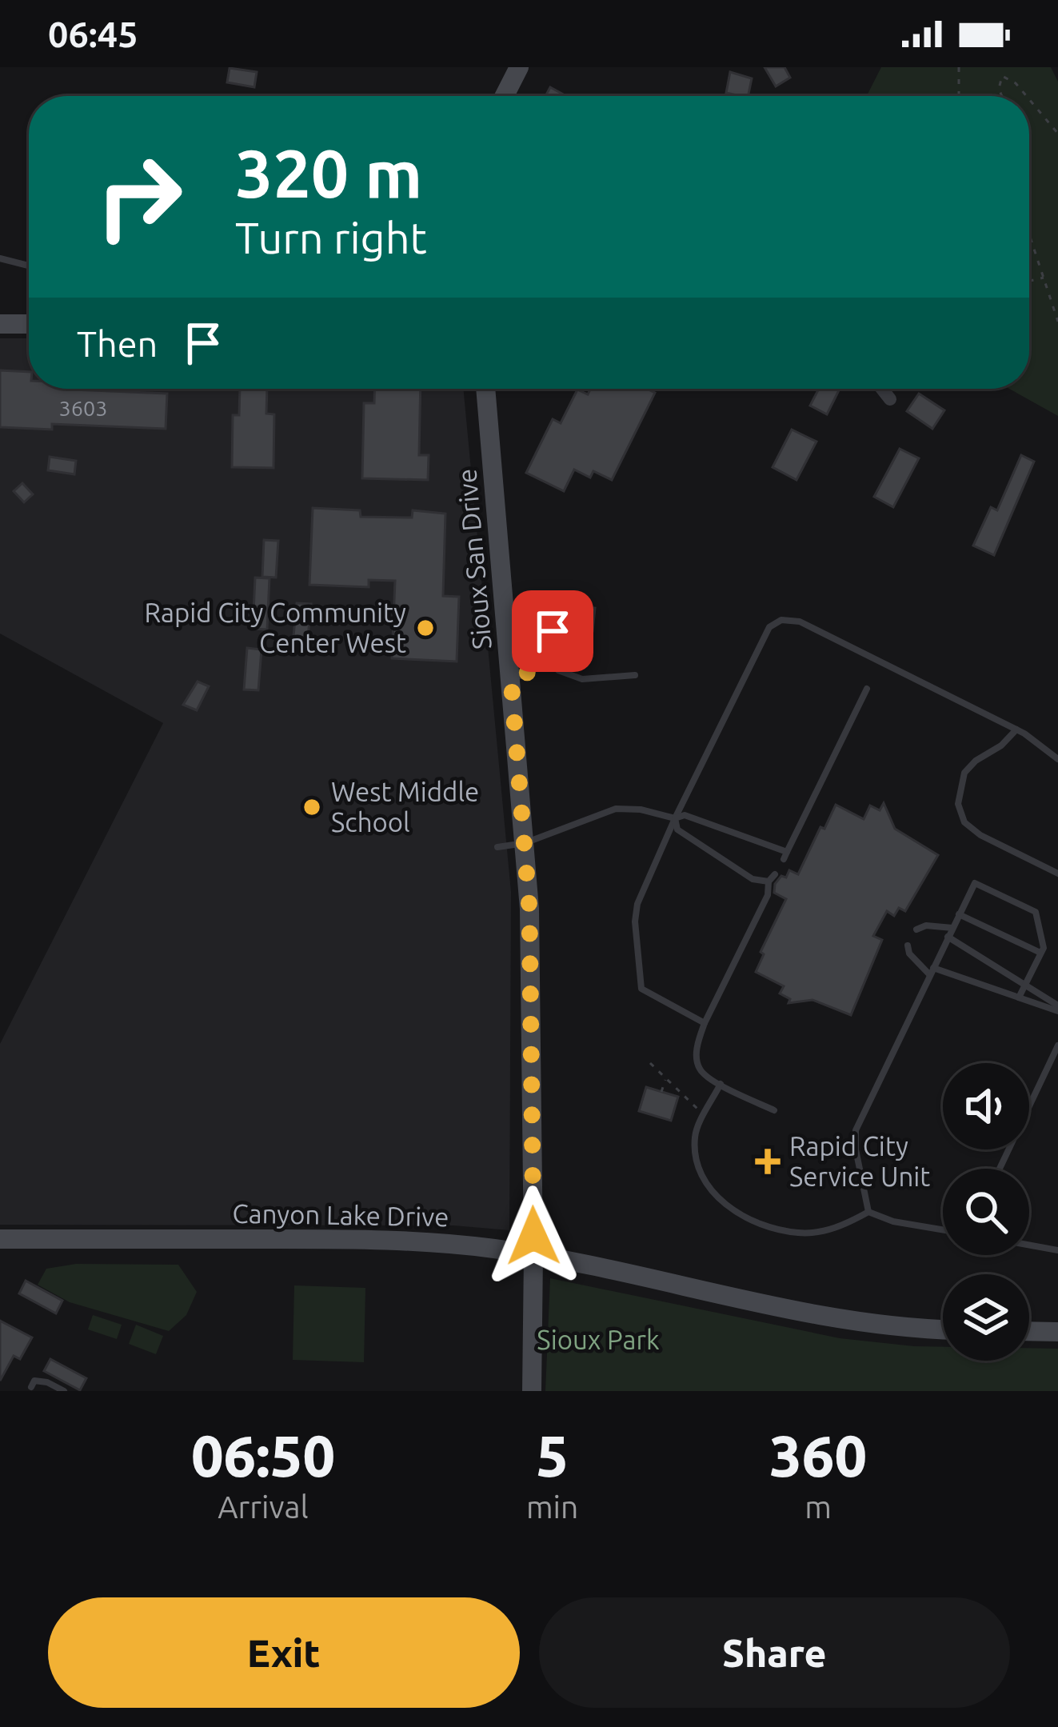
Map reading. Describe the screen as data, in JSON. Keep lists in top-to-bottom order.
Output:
{
  "streets": {
    "street": ["Sioux San Drive", "Canyon Lake Drive"]
  },
  "crossings": [
    ["Sioux San Drive", "Canyon Lake Drive"]
  ],
  "parks": ["Sioux Park"],
  "places": {
    "other": ["Rapid City Community Center West", "West Middle School"],
    "health": ["Rapid City Service Unit"]
  },
  "house_numbers": ["3603"],
  "page": {
    "status": "06:45",
    "turn": ["320 m", "Turn right"],
    "then": "Then",
    "eta": [
      "06:50",
      "Arrival",
      "5",
      "min",
      "360",
      "m"
    ],
    "buttons": ["Exit", "Share"]
  }
}
